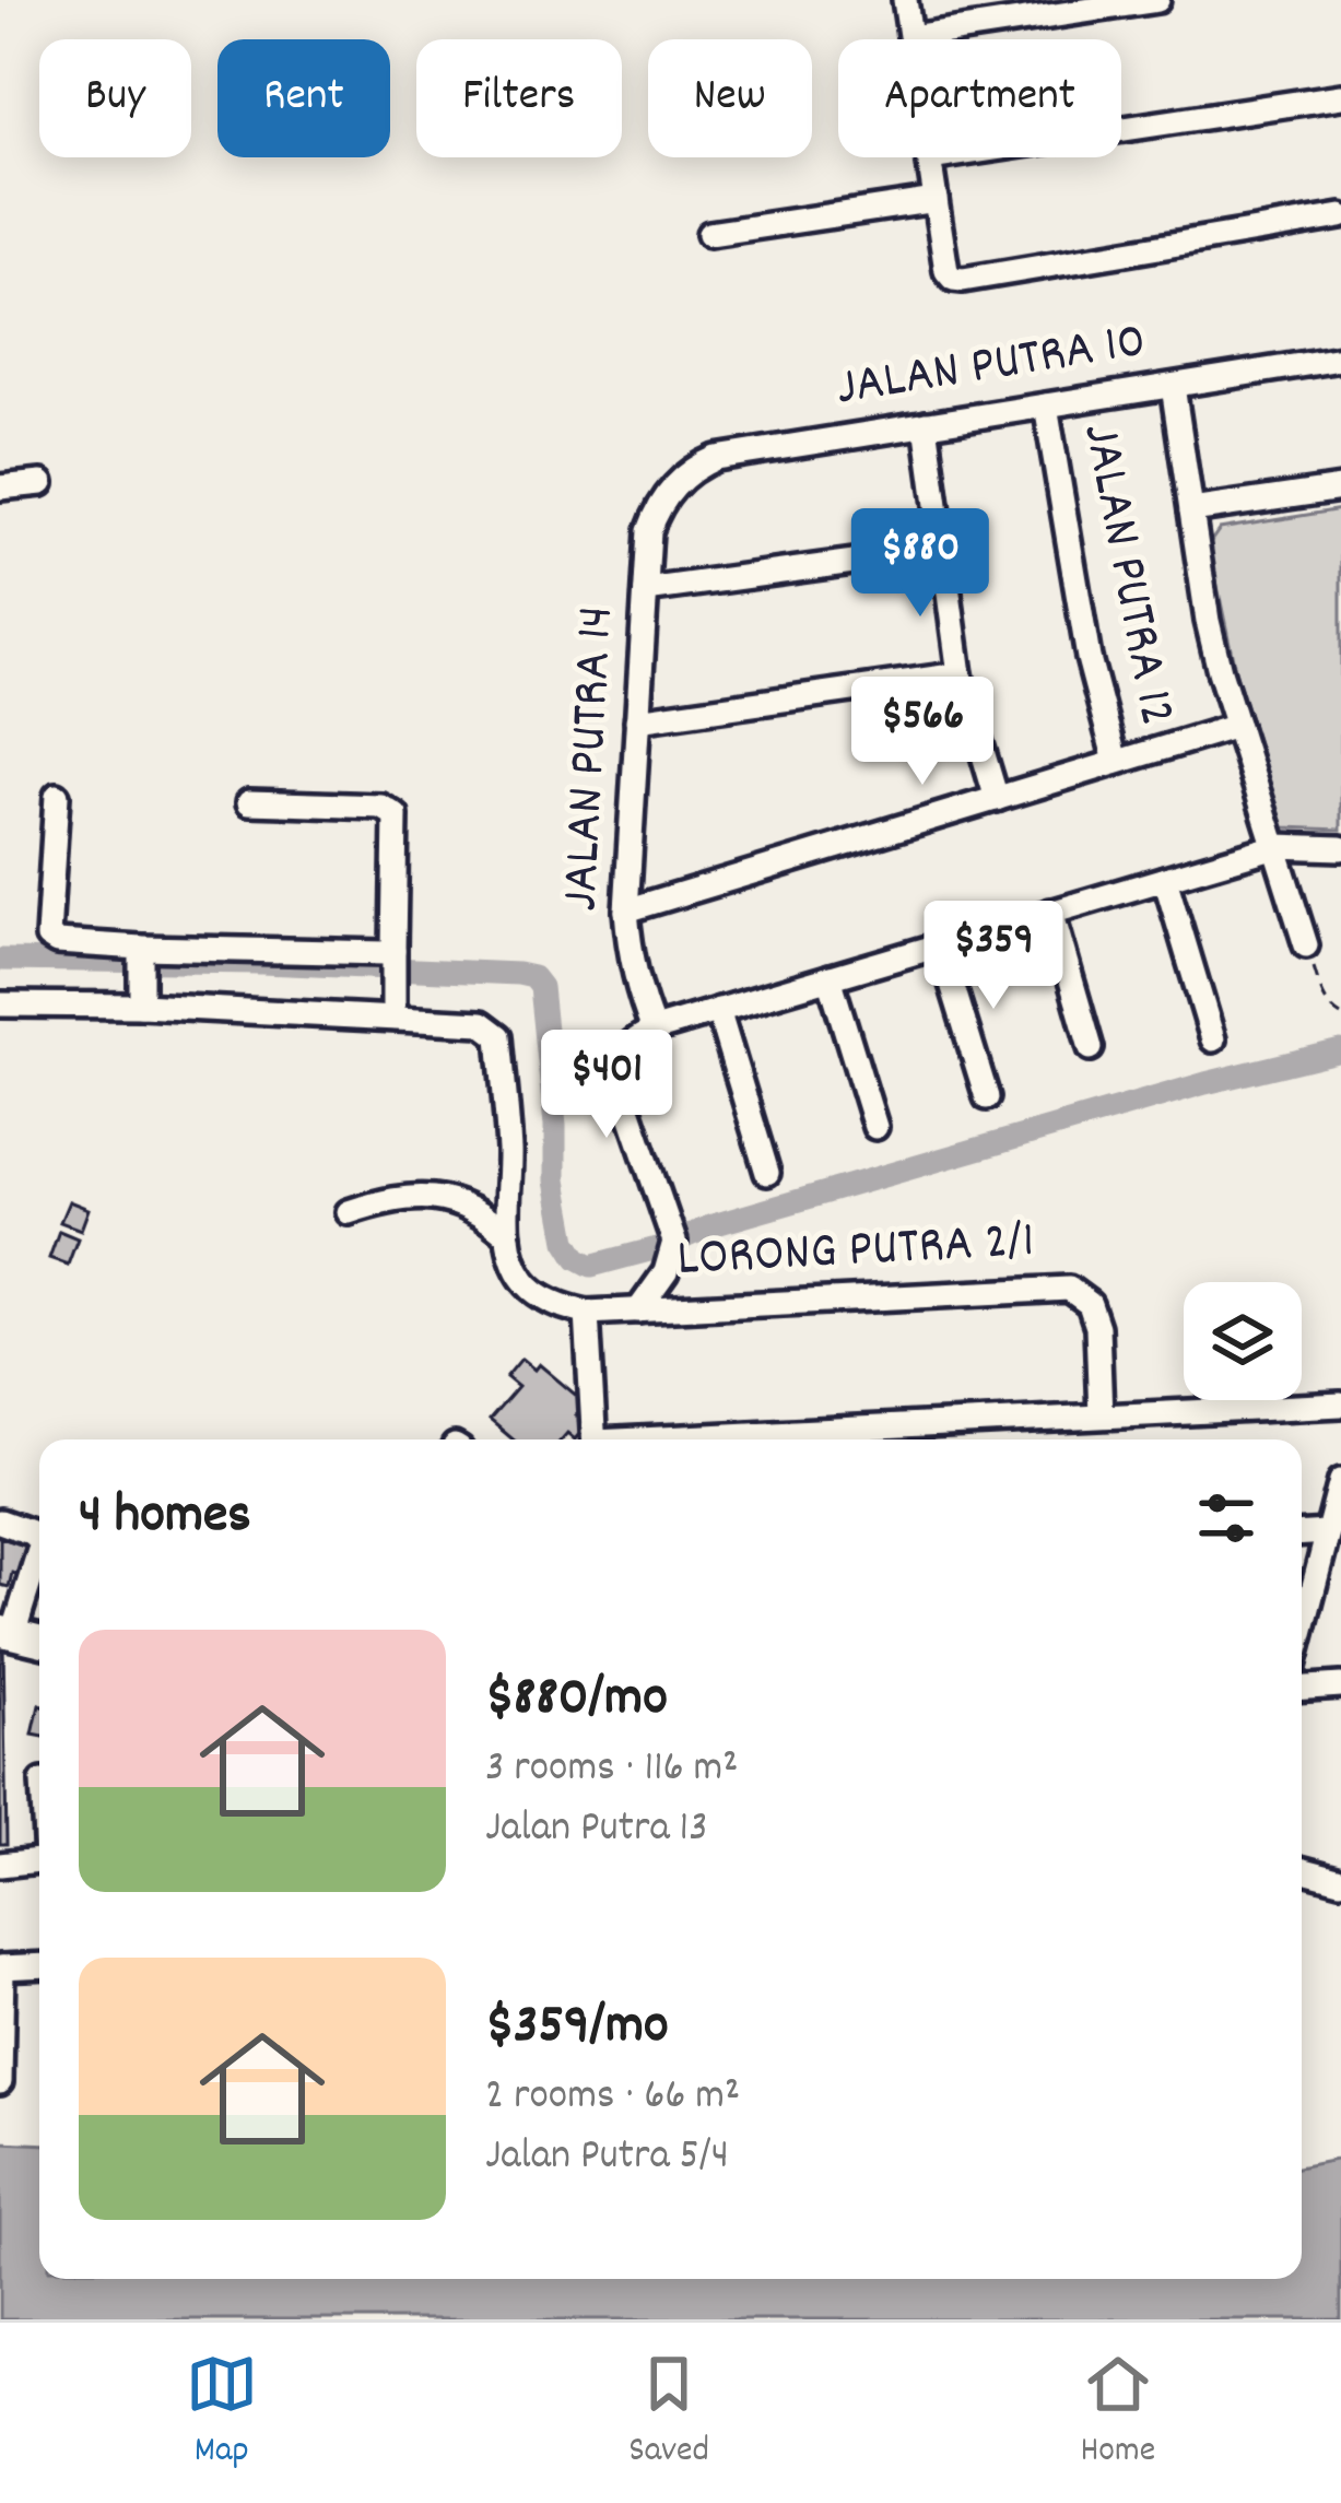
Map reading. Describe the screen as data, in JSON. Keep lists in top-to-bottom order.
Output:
{
  "streets": {
    "street": [
      "JALAN PUTRA 10",
      "JALAN PUTRA 12",
      "JALAN PUTRA 14",
      "LORONG PUTRA 2/1"
    ]
  },
  "crossings": [
    ["JALAN PUTRA 10", "JALAN PUTRA 12"],
    ["JALAN PUTRA 10", "JALAN PUTRA 14"]
  ],
  "page": {
    "chip": [
      "Buy",
      "Rent",
      "Filters",
      "New",
      "Apartment"
    ],
    "price": [
      "$880",
      "$566",
      "$359",
      "$401"
    ],
    "heading": "4 homes",
    "list": [
      {
        "name": "$880/mo",
        "note": "3 rooms · 116 m² · Jalan Putra 13"
      },
      {
        "name": "$359/mo",
        "note": "2 rooms · 66 m² · Jalan Putra 5/4"
      }
    ],
    "tabs": ["Map", "Saved", "Home"]
  }
}
